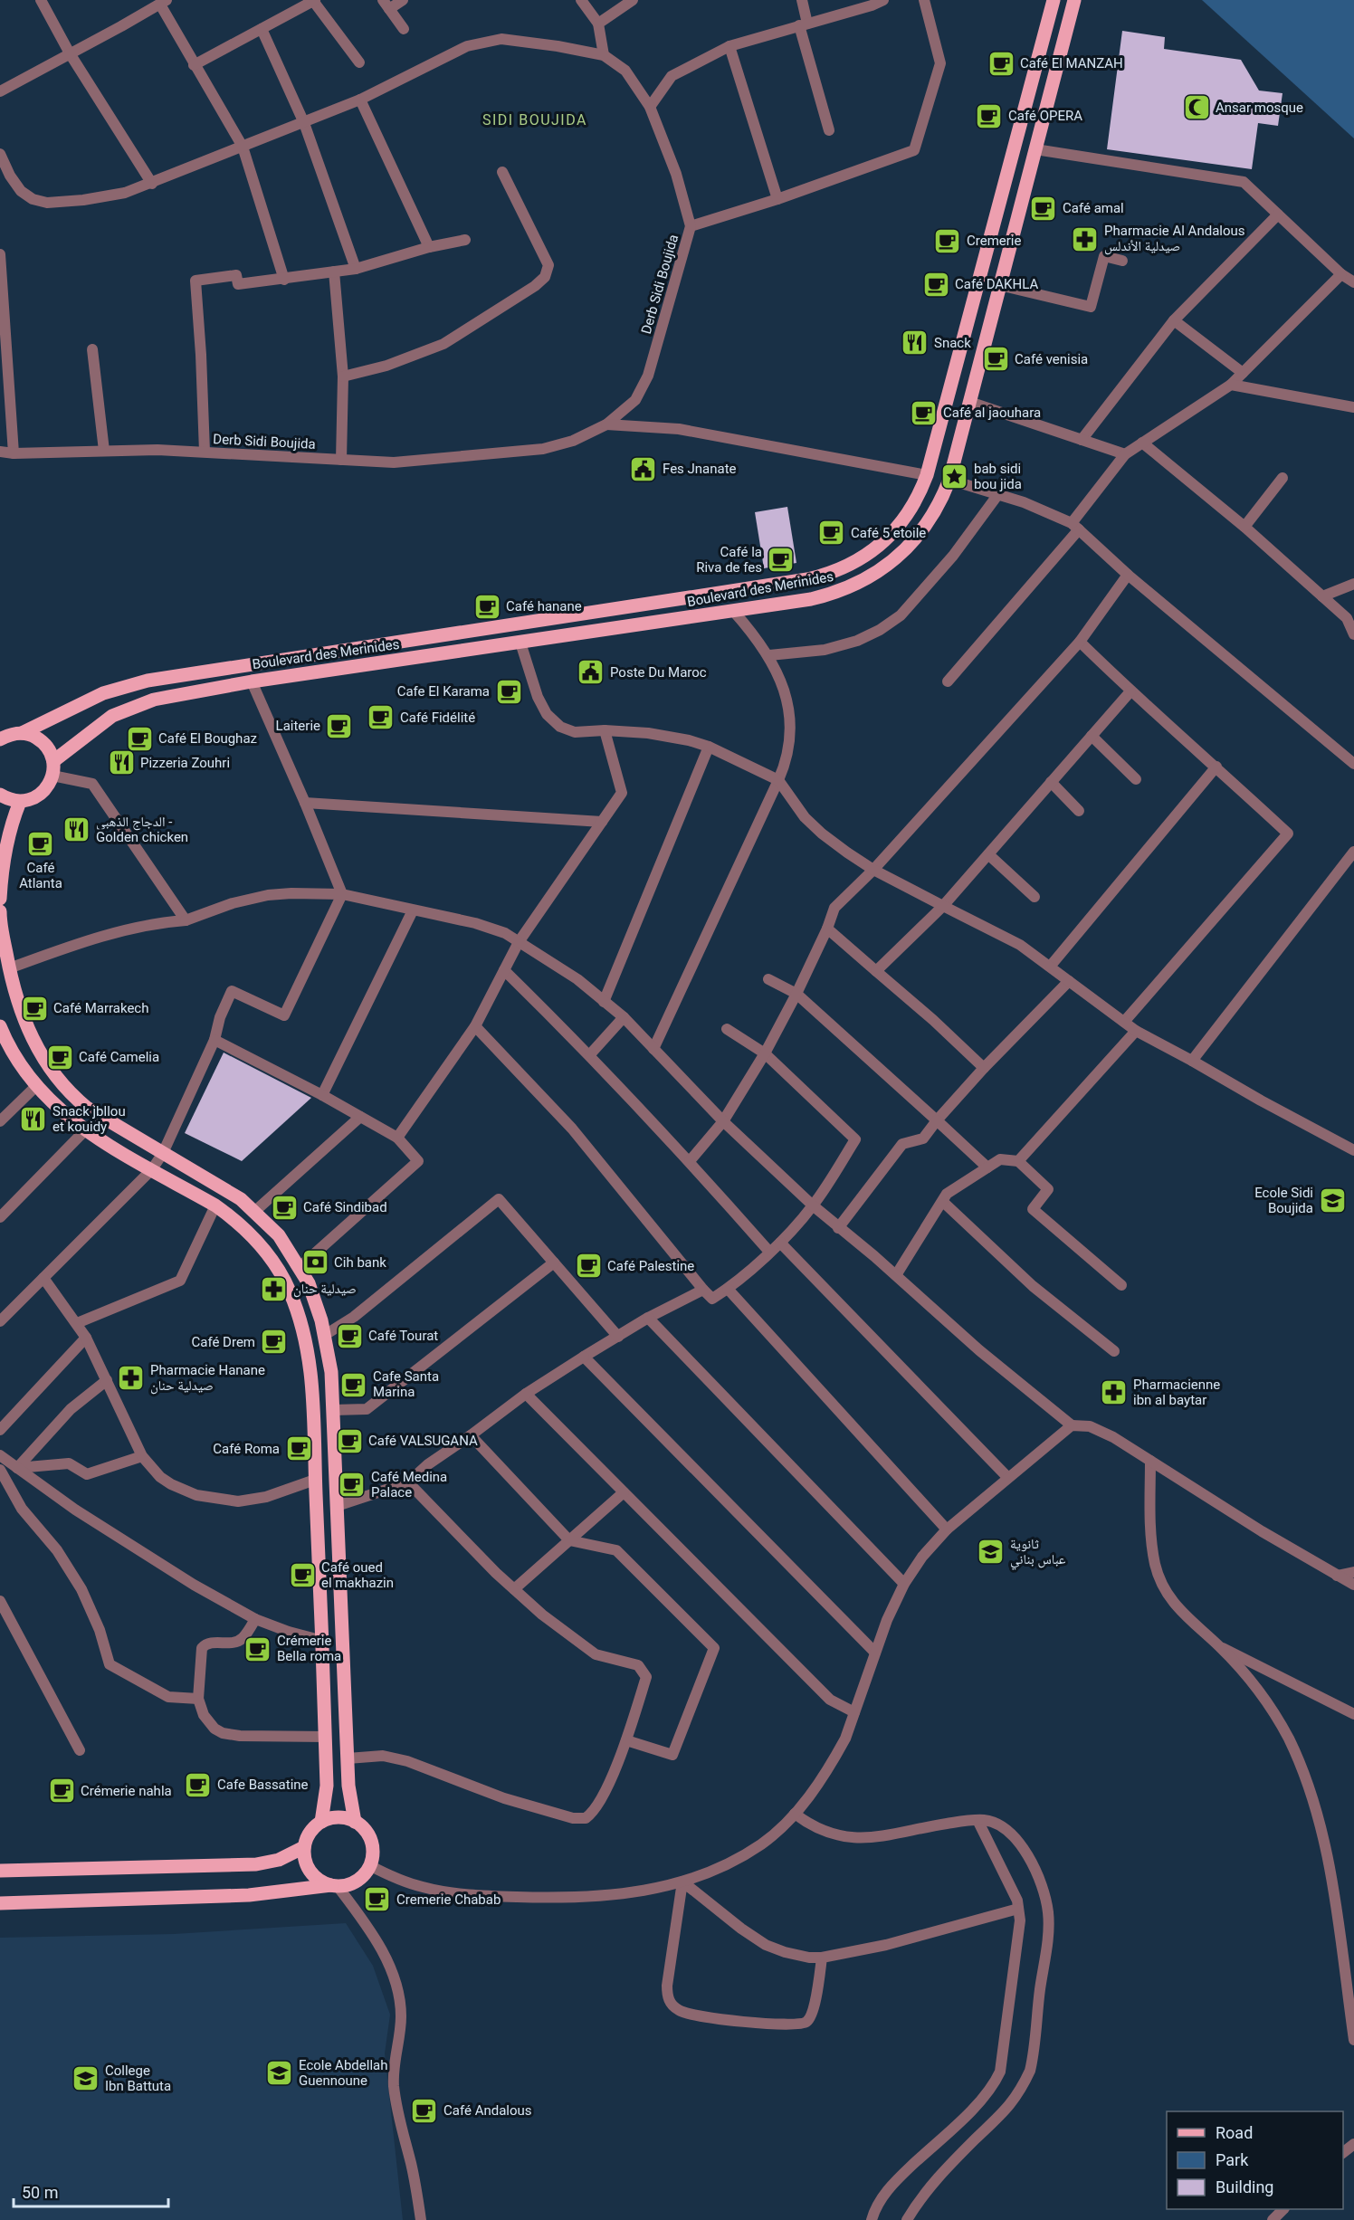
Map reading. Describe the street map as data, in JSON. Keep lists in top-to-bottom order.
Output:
{
  "streets": {
    "main road": ["Boulevard des Merinides"],
    "street": ["Derb Sidi Boujida"]
  },
  "districts": ["SIDI BOUJIDA"],
  "places": {
    "cafe": [
      "Café El MANZAH",
      "Café OPERA",
      "Café amal",
      "Cremerie",
      "Café DAKHLA",
      "Café venisia",
      "Café al jaouhara",
      "Café 5 etoile",
      "Café la Riva de fes",
      "Café hanane",
      "Cafe El Karama",
      "Café Fidélité",
      "Laiterie",
      "Café El Boughaz",
      "Café Atlanta",
      "Café Marrakech",
      "Café Camelia",
      "Café Sindibad",
      "Café Palestine",
      "Café Tourat",
      "Café Drem",
      "Cafe Santa Marina",
      "Café VALSUGANA",
      "Café Roma",
      "Café Medina Palace",
      "Café oued el makhazin",
      "Crémerie Bella roma",
      "Cafe Bassatine",
      "Crémerie nahla",
      "Cremerie Chabab",
      "Café Andalous"
    ],
    "mosque": ["Ansar mosque"],
    "pharmacy": [
      "Pharmacie Al Andalous صيدلية الأندلس",
      "صيدلية حنان",
      "Pharmacie Hanane صيدلية حنان",
      "Pharmacienne ibn al baytar"
    ],
    "restaurant": [
      "Snack",
      "Pizzeria Zouhri",
      "الدجاج الذهبي - Golden chicken",
      "Snack jbllou et kouidy"
    ],
    "public building": ["Fes Jnanate", "Poste Du Maroc"],
    "place": ["bab sidi bou jida"],
    "school or university": [
      "Ecole Sidi Boujida",
      "ثانوية عباس بناني",
      "Ecole Abdellah Guennoune",
      "College Ibn Battuta"
    ],
    "bank": ["Cih bank"]
  },
  "legend": ["Road", "Park", "Building"],
  "scale_bar": "50 m"
}
